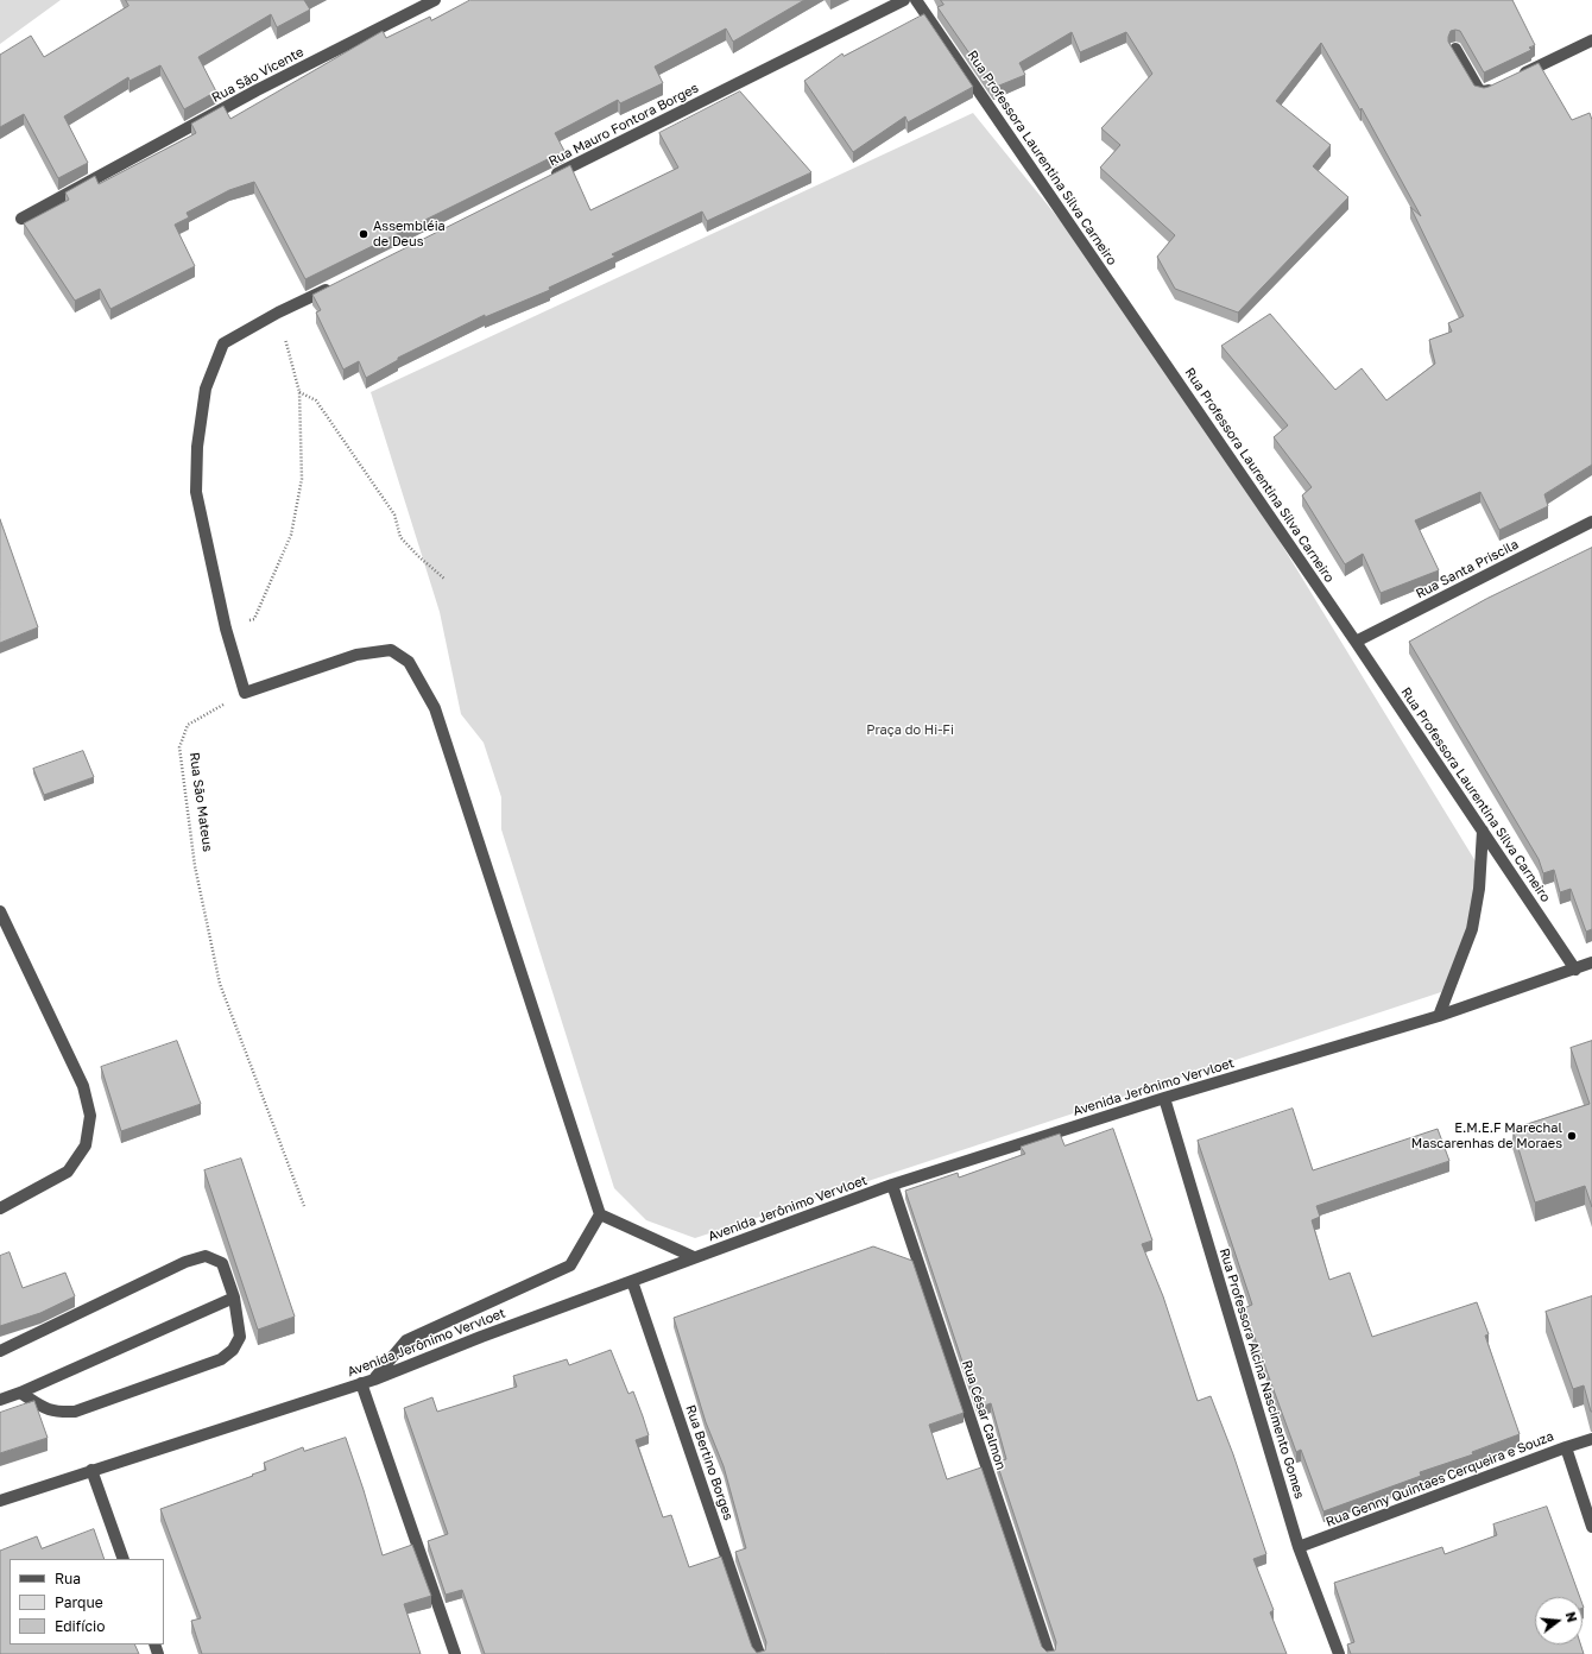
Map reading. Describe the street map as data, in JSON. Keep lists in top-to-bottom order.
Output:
{
  "streets": {
    "street": [
      "Rua São Vicente",
      "Rua Mauro Fontora Borges",
      "Rua Professora Laurentina Silva Carneiro",
      "Rua Santa Priscila",
      "Avenida Jerônimo Vervloet",
      "Rua Professora Alcina Nascimento Gomes",
      "Rua César Calmon",
      "Rua Bertino Borges",
      "Rua Genny Quintaes Cerqueira e Souza"
    ],
    "path": ["Rua São Mateus"]
  },
  "crossings": [
    ["Rua Professora Laurentina Silva Carneiro", "Rua Santa Priscila"],
    ["Rua Professora Laurentina Silva Carneiro", "Avenida Jerônimo Vervloet"],
    ["Avenida Jerônimo Vervloet", "Rua Professora Alcina Nascimento Gomes"],
    ["Avenida Jerônimo Vervloet", "Rua César Calmon"],
    ["Avenida Jerônimo Vervloet", "Rua Bertino Borges"],
    ["Rua Professora Alcina Nascimento Gomes", "Rua Genny Quintaes Cerqueira e Souza"]
  ],
  "parks": ["Praça do Hi-Fi"],
  "places": ["Assembléia de Deus", "E.M.E.F Marechal Mascarenhas de Moraes"],
  "legend": ["Rua", "Parque", "Edifício"],
  "north": "right"
}
